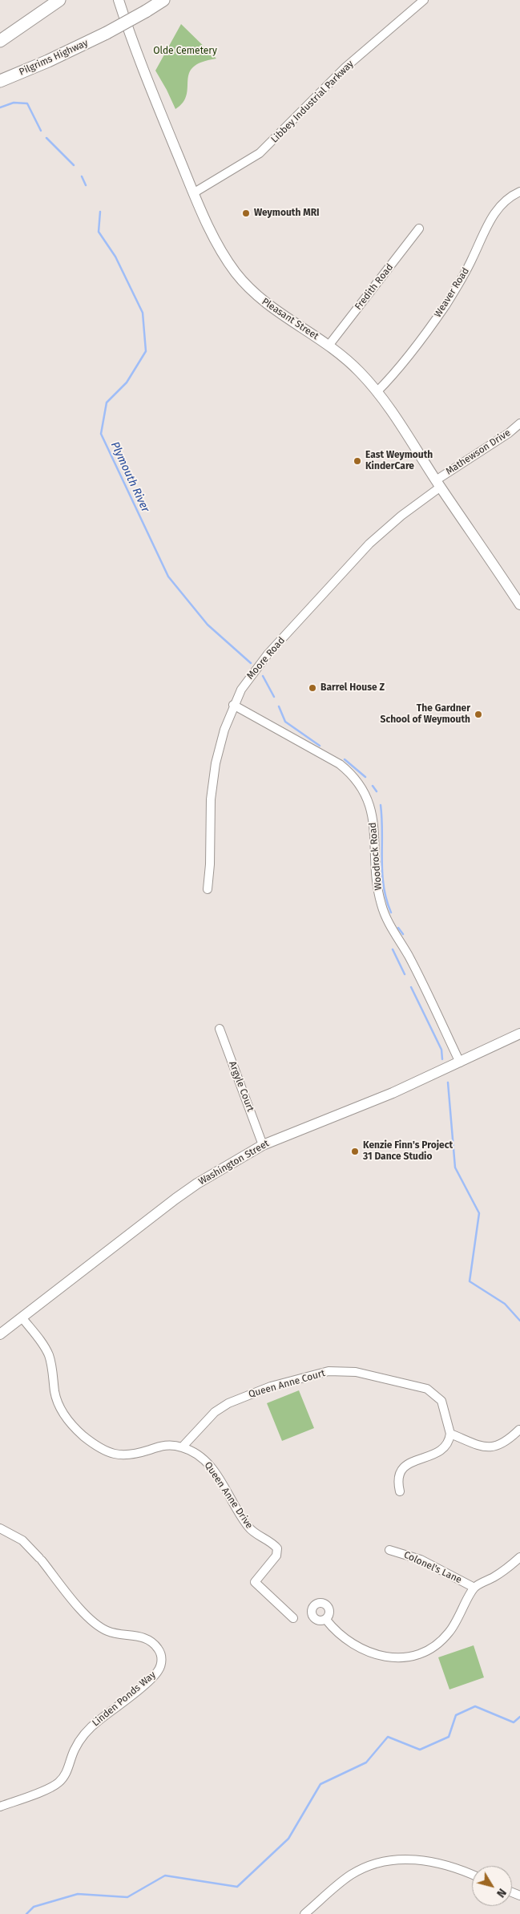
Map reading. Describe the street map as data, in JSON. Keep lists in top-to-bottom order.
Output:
{
  "streets": {
    "highway": ["Pilgrims Highway"],
    "main road": ["Pleasant Street", "Washington Street"],
    "street": [
      "Libbey Industrial Parkway",
      "Fredith Road",
      "Weaver Road",
      "Mathewson Drive",
      "Moore Road",
      "Woodrock Road",
      "Argyle Court",
      "Queen Anne Court",
      "Queen Anne Drive",
      "Colonel's Lane",
      "Linden Ponds Way"
    ]
  },
  "crossings": [
    ["Libbey Industrial Parkway", "Pleasant Street"],
    ["Fredith Road", "Pleasant Street"],
    ["Weaver Road", "Pleasant Street"],
    ["Pleasant Street", "Mathewson Drive"],
    ["Pleasant Street", "Moore Road"],
    ["Mathewson Drive", "Moore Road"],
    ["Moore Road", "Woodrock Road"],
    ["Woodrock Road", "Washington Street"],
    ["Argyle Court", "Washington Street"],
    ["Washington Street", "Queen Anne Drive"],
    ["Queen Anne Court", "Queen Anne Drive"]
  ],
  "water": ["Plymouth River"],
  "parks": ["Olde Cemetery"],
  "places": [
    "Weymouth MRI",
    "East Weymouth KinderCare",
    "Barrel House Z",
    "The Gardner School of Weymouth",
    "Kenzie Finn's Project 31 Dance Studio"
  ],
  "north": "bottom right"
}
